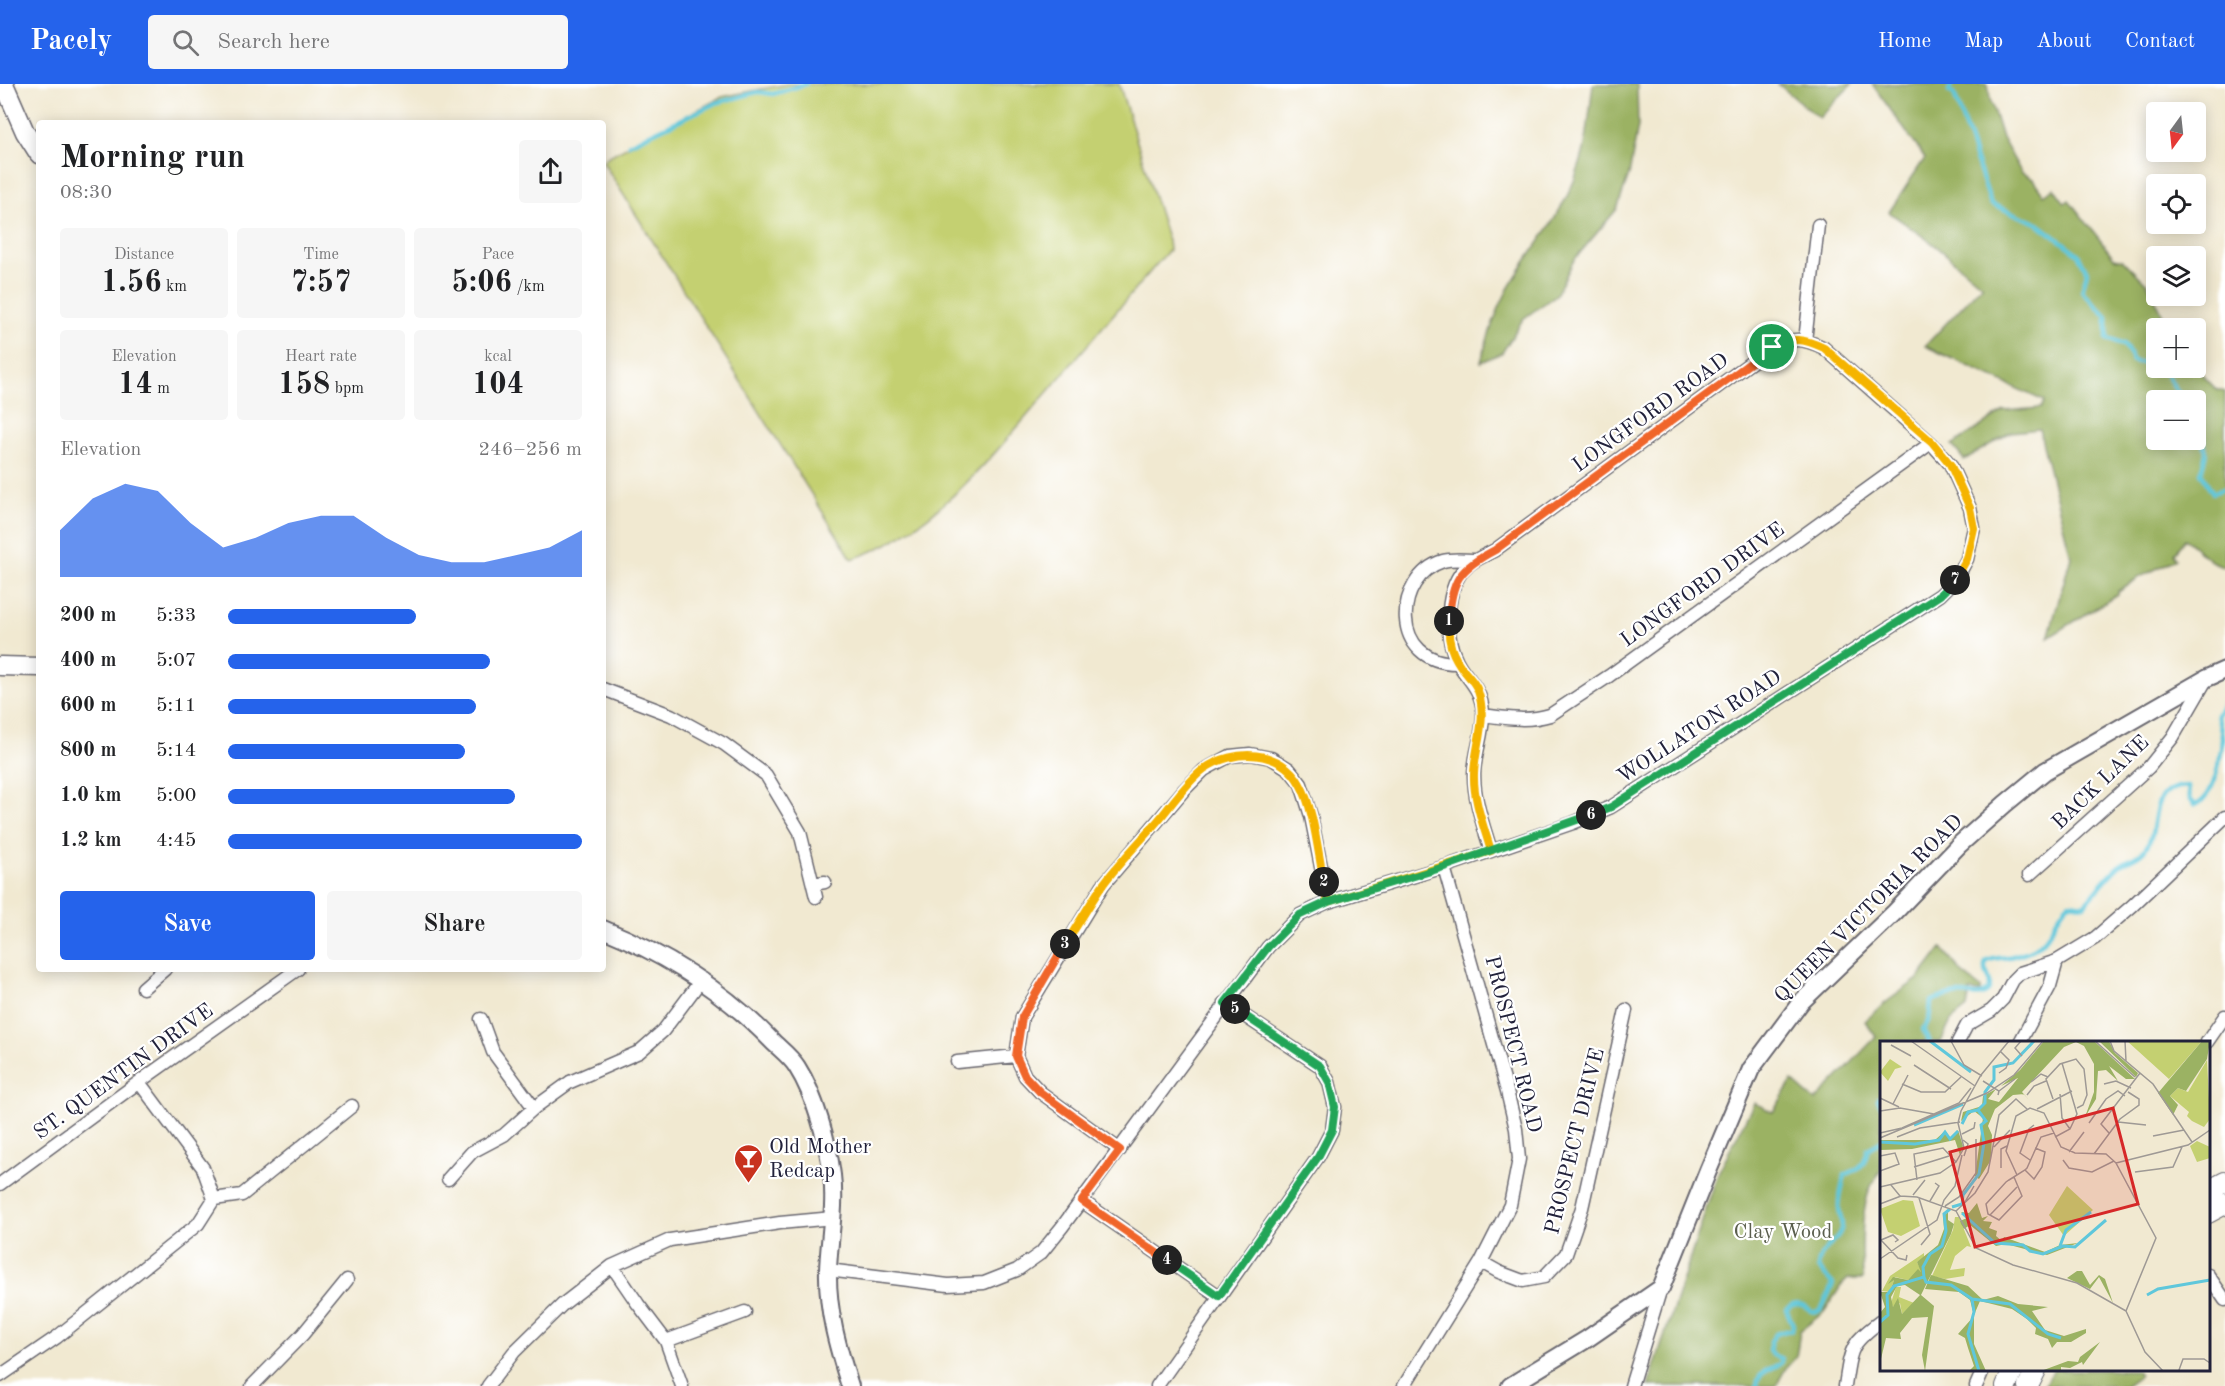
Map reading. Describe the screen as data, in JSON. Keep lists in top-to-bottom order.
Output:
{
  "streets": {
    "street": [
      "LONGFORD ROAD",
      "LONGFORD DRIVE",
      "WOLLATON ROAD",
      "BACK LANE",
      "QUEEN VICTORIA ROAD",
      "PROSPECT ROAD",
      "ST. QUENTIN DRIVE",
      "PROSPECT DRIVE"
    ]
  },
  "crossings": [
    ["LONGFORD ROAD", "LONGFORD DRIVE"],
    ["LONGFORD ROAD", "WOLLATON ROAD"],
    ["LONGFORD DRIVE", "WOLLATON ROAD"],
    ["WOLLATON ROAD", "PROSPECT ROAD"],
    ["BACK LANE", "QUEEN VICTORIA ROAD"],
    ["PROSPECT ROAD", "PROSPECT DRIVE"]
  ],
  "parks": ["Clay Wood"],
  "places": {
    "bar": ["Old Mother Redcap"]
  },
  "north": "bottom",
  "page": {
    "header": "Pacely",
    "search": "Search here",
    "nav": [
      "Home",
      "Map",
      "About",
      "Contact"
    ],
    "map_buttons": ["+", "−"],
    "heading": ["Morning run", "08:30"],
    "stats": [
      ["Distance", "1.56 km"],
      ["Time", "7:57"],
      ["Pace", "5:06 /km"],
      ["Elevation", "14 m"],
      ["Heart rate", "158 bpm"],
      ["kcal", "104"]
    ],
    "chart": ["Elevation", "246–256 m"],
    "pins": [
      "7",
      "1",
      "6",
      "2",
      "3",
      "5",
      "4"
    ],
    "list": [
      {
        "name": "200 m",
        "note": "5:33"
      },
      {
        "name": "400 m",
        "note": "5:07"
      },
      {
        "name": "600 m",
        "note": "5:11"
      },
      {
        "name": "800 m",
        "note": "5:14"
      },
      {
        "name": "1.0 km",
        "note": "5:00"
      },
      {
        "name": "1.2 km",
        "note": "4:45"
      }
    ],
    "buttons": ["Save", "Share"]
  }
}
